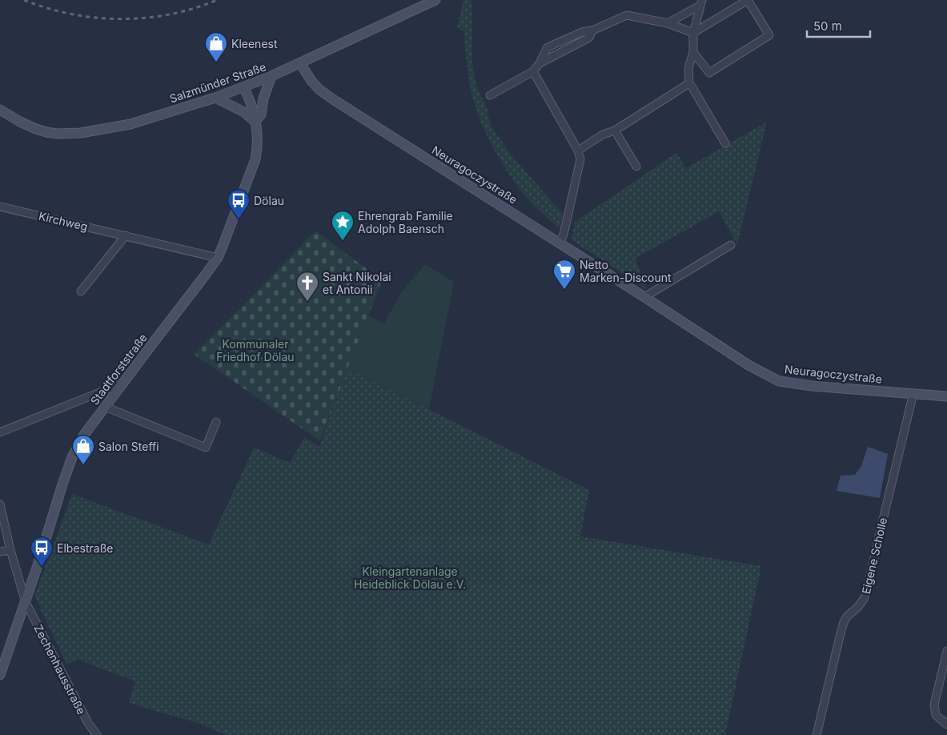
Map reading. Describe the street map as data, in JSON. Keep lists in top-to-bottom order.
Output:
{
  "streets": {
    "main road": ["Salzmünder Straße", "Neuragoczystraße", "Stadtforststraße"],
    "street": ["Kirchweg", "Eigene Scholle", "Zechenhausstraße"]
  },
  "crossings": [
    ["Salzmünder Straße", "Neuragoczystraße"],
    ["Salzmünder Straße", "Stadtforststraße"],
    ["Neuragoczystraße", "Eigene Scholle"],
    ["Kirchweg", "Stadtforststraße"],
    ["Stadtforststraße", "Zechenhausstraße"]
  ],
  "parks": ["Kommunaler Friedhof Dölau", "Kleingartenanlage Heideblick Dölau e.V."],
  "places": {
    "shop": ["Kleenest", "Salon Steffi"],
    "bus stop": ["Dölau", "Elbestraße"],
    "place": ["Ehrengrab Familie Adolph Baensch"],
    "supermarket": ["Netto Marken-Discount"],
    "church": ["Sankt Nikolai et Antonii"]
  },
  "scale_bar": "50 m"
}
